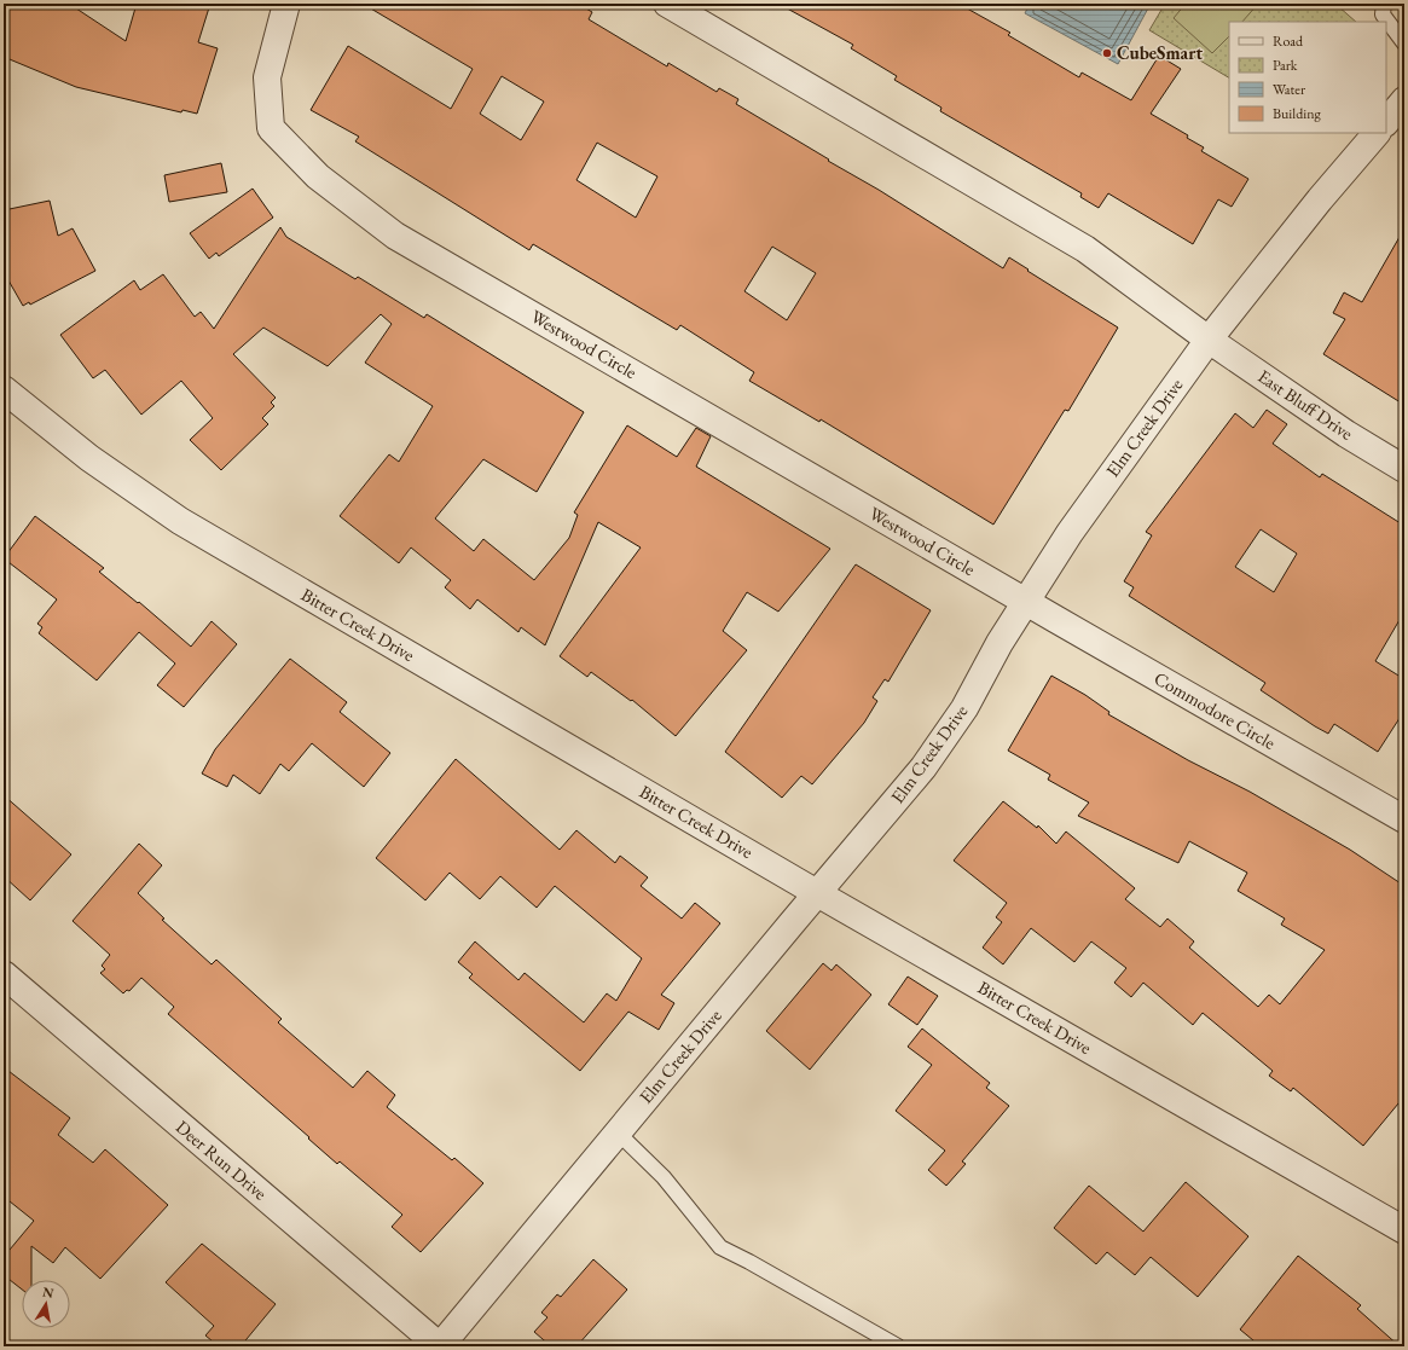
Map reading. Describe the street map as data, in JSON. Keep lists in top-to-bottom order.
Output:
{
  "streets": {
    "street": [
      "Westwood Circle",
      "East Bluff Drive",
      "Elm Creek Drive",
      "Bitter Creek Drive",
      "Commodore Circle",
      "Deer Run Drive"
    ]
  },
  "crossings": [
    ["Westwood Circle", "Elm Creek Drive"],
    ["Westwood Circle", "Commodore Circle"],
    ["East Bluff Drive", "Elm Creek Drive"],
    ["Elm Creek Drive", "Bitter Creek Drive"],
    ["Elm Creek Drive", "Commodore Circle"],
    ["Elm Creek Drive", "Deer Run Drive"]
  ],
  "places": ["CubeSmart"],
  "legend": [
    "Road",
    "Park",
    "Water",
    "Building"
  ],
  "north": "top"
}
